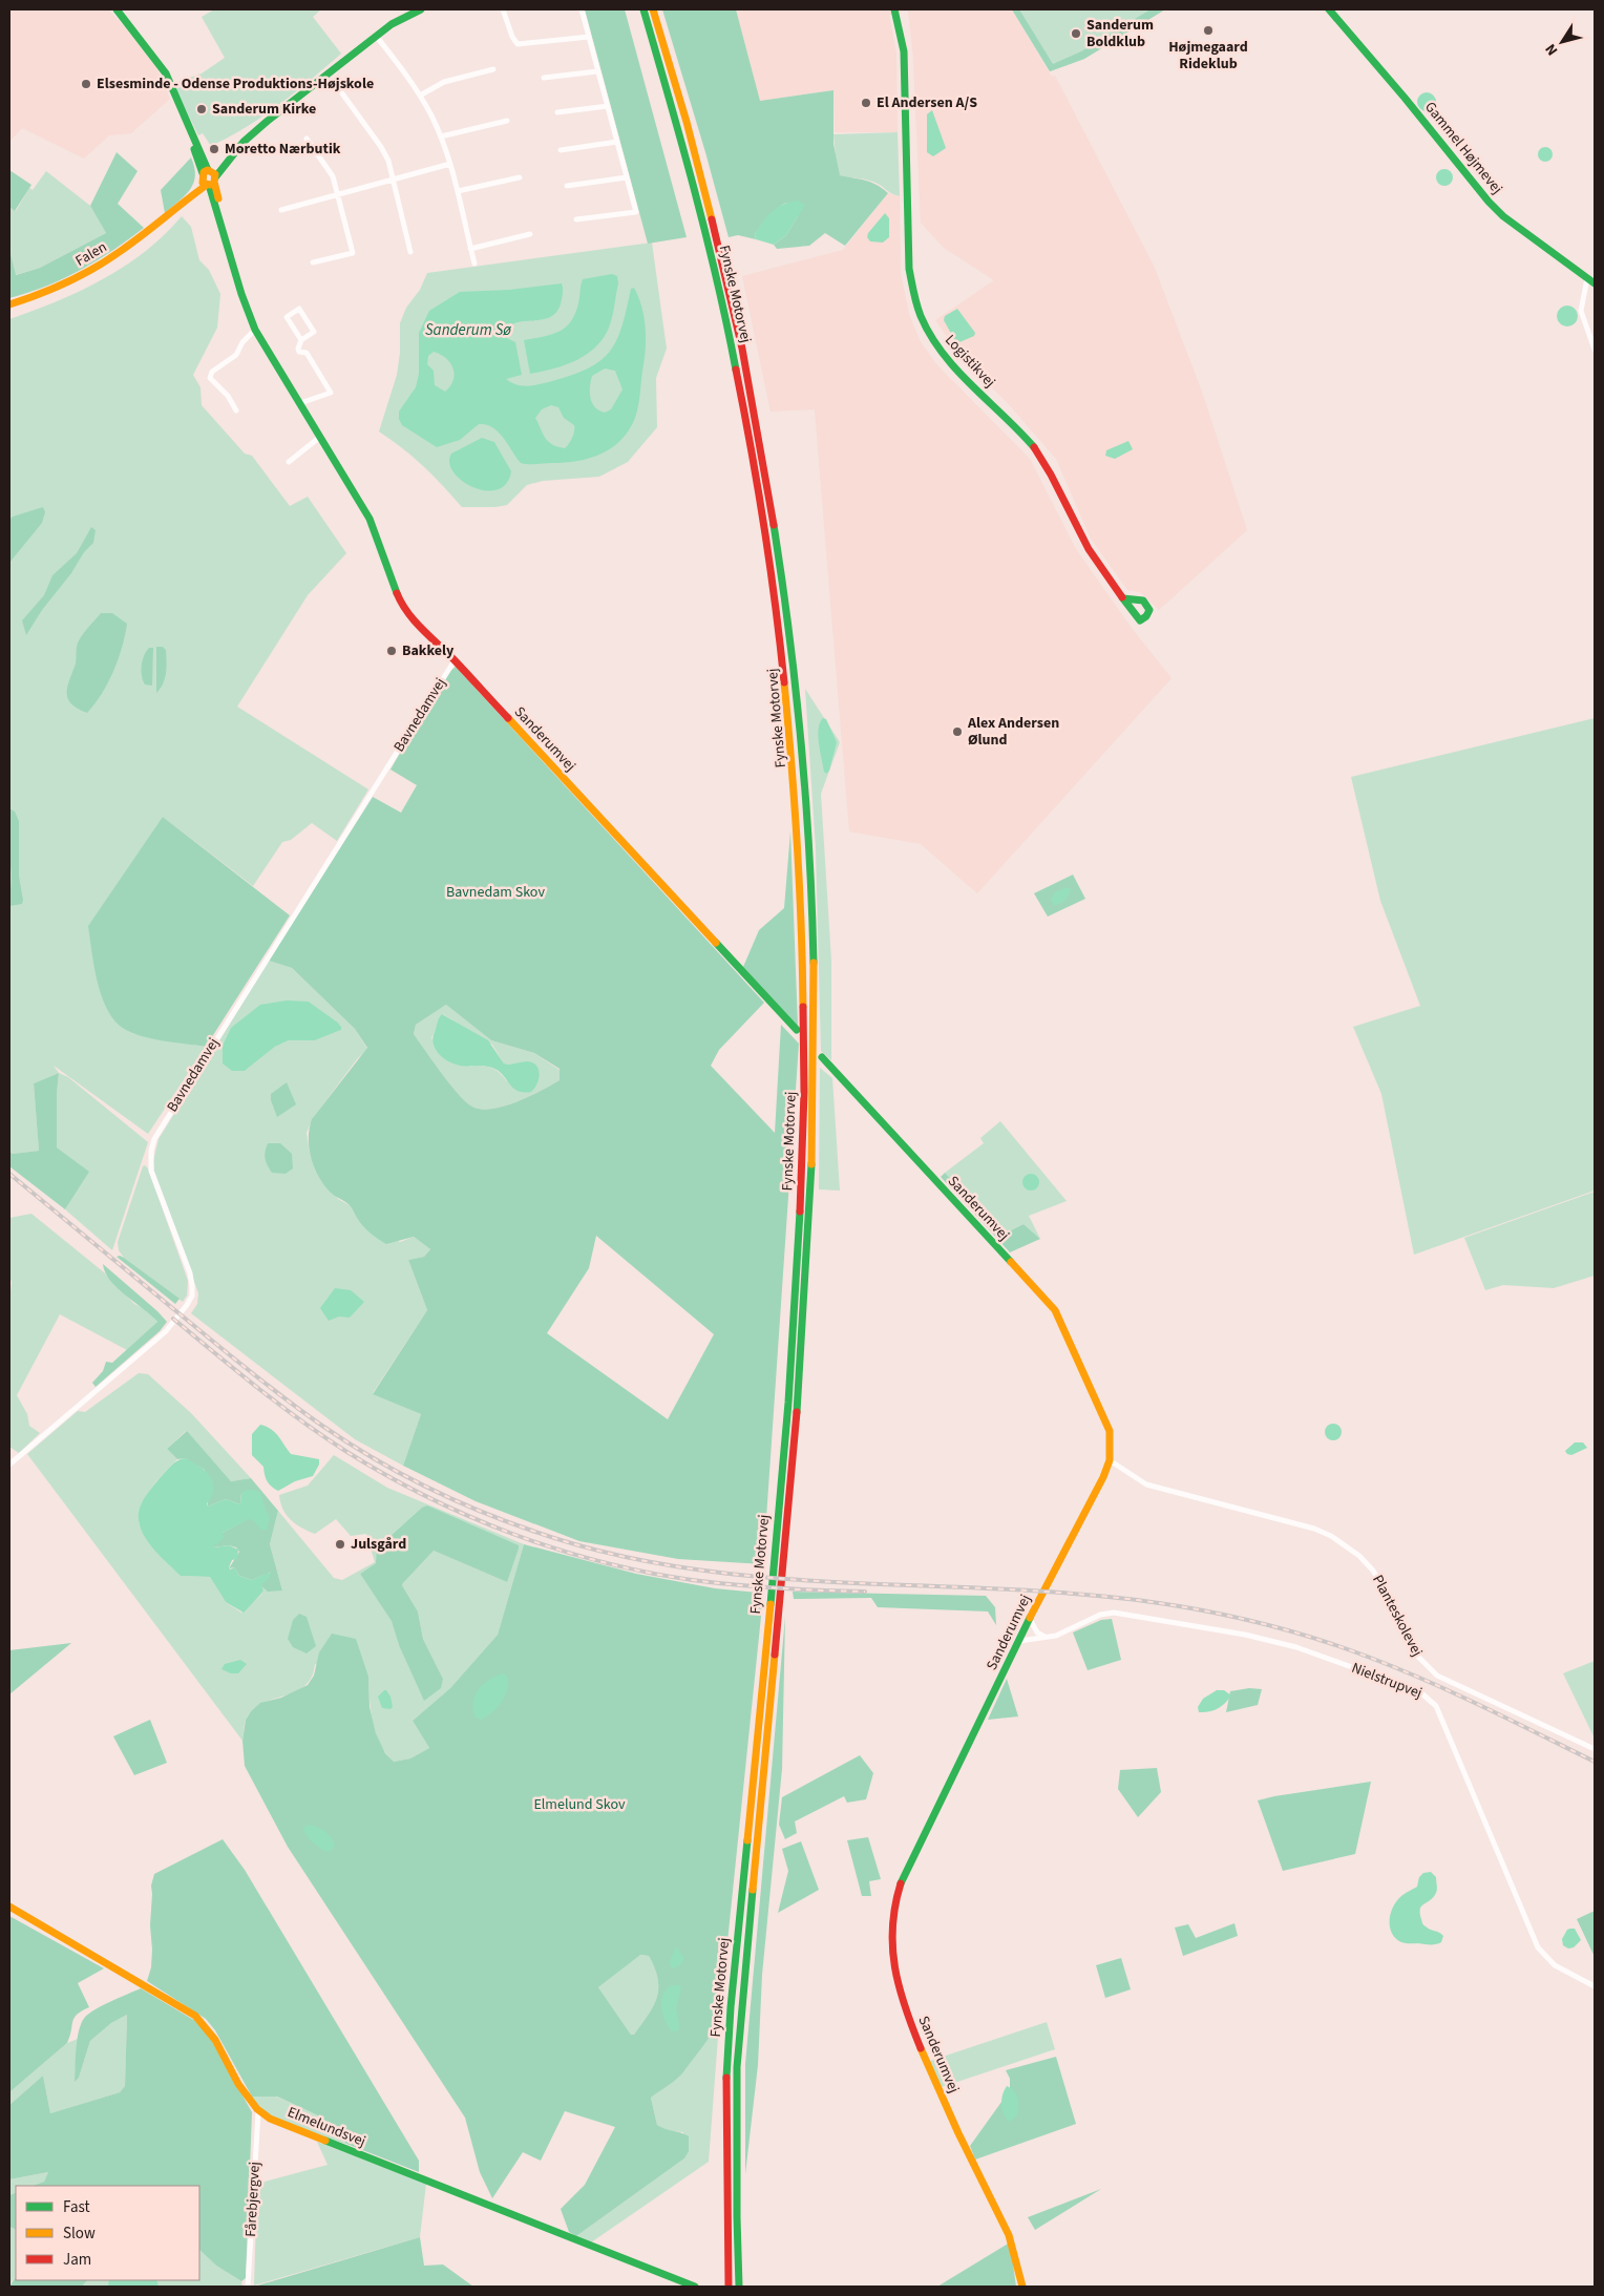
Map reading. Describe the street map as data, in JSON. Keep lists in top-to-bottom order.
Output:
{
  "streets": {
    "main road": [
      "Gammel Højmevej",
      "Falen",
      "Fynske Motorvej",
      "Logistikvej",
      "Sanderumvej",
      "Elmelundsvej"
    ],
    "street": [
      "Bavnedamvej",
      "Planteskolevej",
      "Nielstrupvej",
      "Fårebjergvej"
    ]
  },
  "crossings": [
    ["Falen", "Sanderumvej"],
    ["Bavnedamvej", "Sanderumvej"],
    ["Sanderumvej", "Planteskolevej"],
    ["Sanderumvej", "Nielstrupvej"],
    ["Elmelundsvej", "Fårebjergvej"]
  ],
  "water": ["Sanderum Sø"],
  "parks": ["Bavnedam Skov", "Elmelund Skov"],
  "places": [
    "Højmegaard Rideklub",
    "Sanderum Boldklub",
    "Elsesminde - Odense Produktions-Højskole",
    "El Andersen A/S",
    "Sanderum Kirke",
    "Moretto Nærbutik",
    "Bakkely",
    "Alex Andersen Ølund",
    "Julsgård"
  ],
  "legend": ["Fast", "Slow", "Jam"],
  "north": "bottom left"
}
